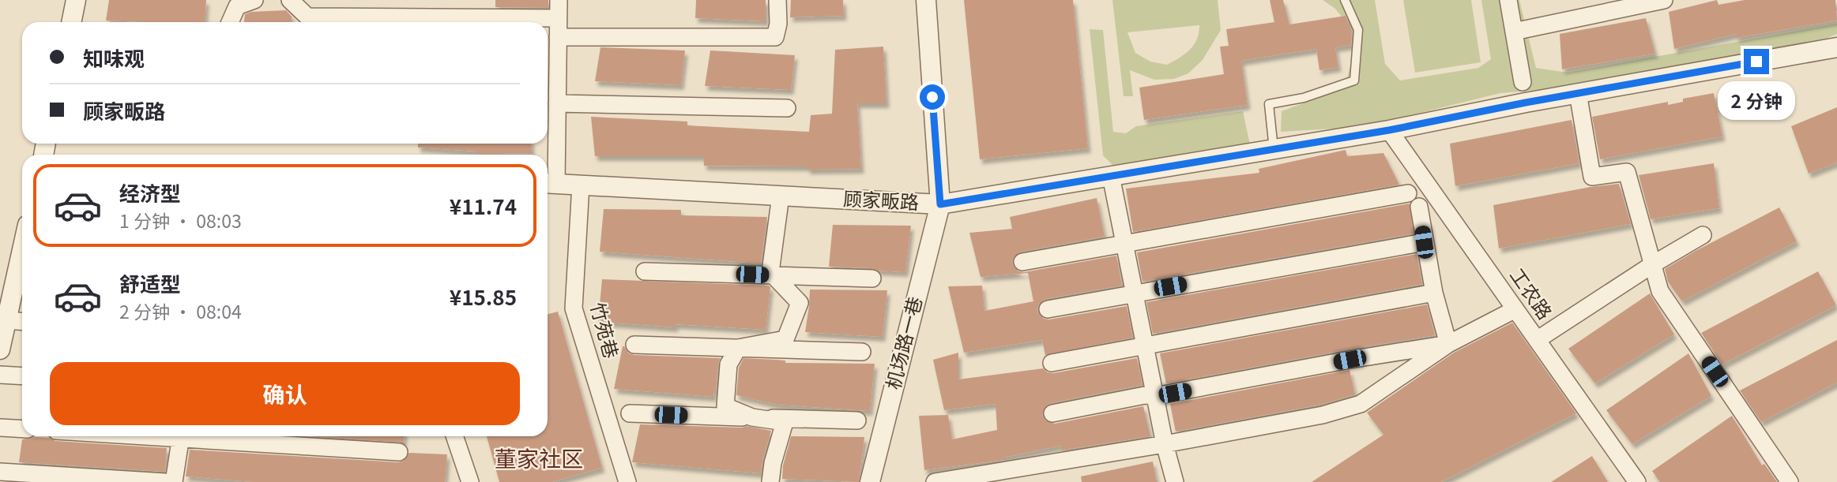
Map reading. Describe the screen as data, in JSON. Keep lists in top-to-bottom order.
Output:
{
  "streets": {
    "street": [
      "顾家畈路",
      "工农路",
      "竹苑巷",
      "机场路一巷"
    ]
  },
  "crossings": [
    ["顾家畈路", "工农路"],
    ["顾家畈路", "竹苑巷"],
    ["顾家畈路", "机场路一巷"]
  ],
  "districts": ["董家社区"],
  "page": {
    "banner": ["知味观", "顾家畈路"],
    "bubble": "2 分钟",
    "list": [
      {
        "name": "经济型",
        "note": "1 分钟 · 08:03",
        "value": "¥11.74"
      },
      {
        "name": "舒适型",
        "note": "2 分钟 · 08:04",
        "value": "¥15.85"
      }
    ],
    "buttons": "确认"
  }
}
